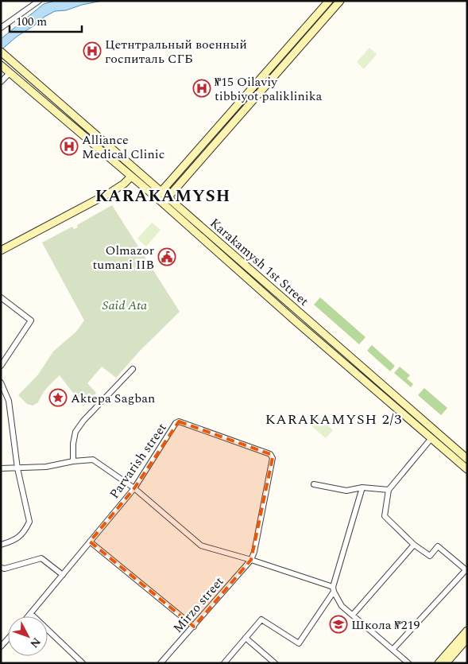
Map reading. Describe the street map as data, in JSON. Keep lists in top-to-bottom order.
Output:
{
  "streets": {
    "main road": ["Karakamysh 1st Street"],
    "street": ["Parvarish street", "Mirzo street"]
  },
  "crossings": [
    ["Parvarish street", "Mirzo street"]
  ],
  "districts": ["KARAKAMYSH", "KARAKAMYSH 2/3"],
  "parks": ["Said Ata"],
  "places": {
    "hospital": ["Цетнтральный военный госпиталь СГБ", "№15 Oilaviy tibbiyot paliklinika", "Alliance Medical Clinic"],
    "public building": ["Olmazor tumani IIB"],
    "place": ["Aktepa Sagban"],
    "school or university": ["Школа №219"]
  },
  "scale_bar": "100 m",
  "north": "bottom right"
}
